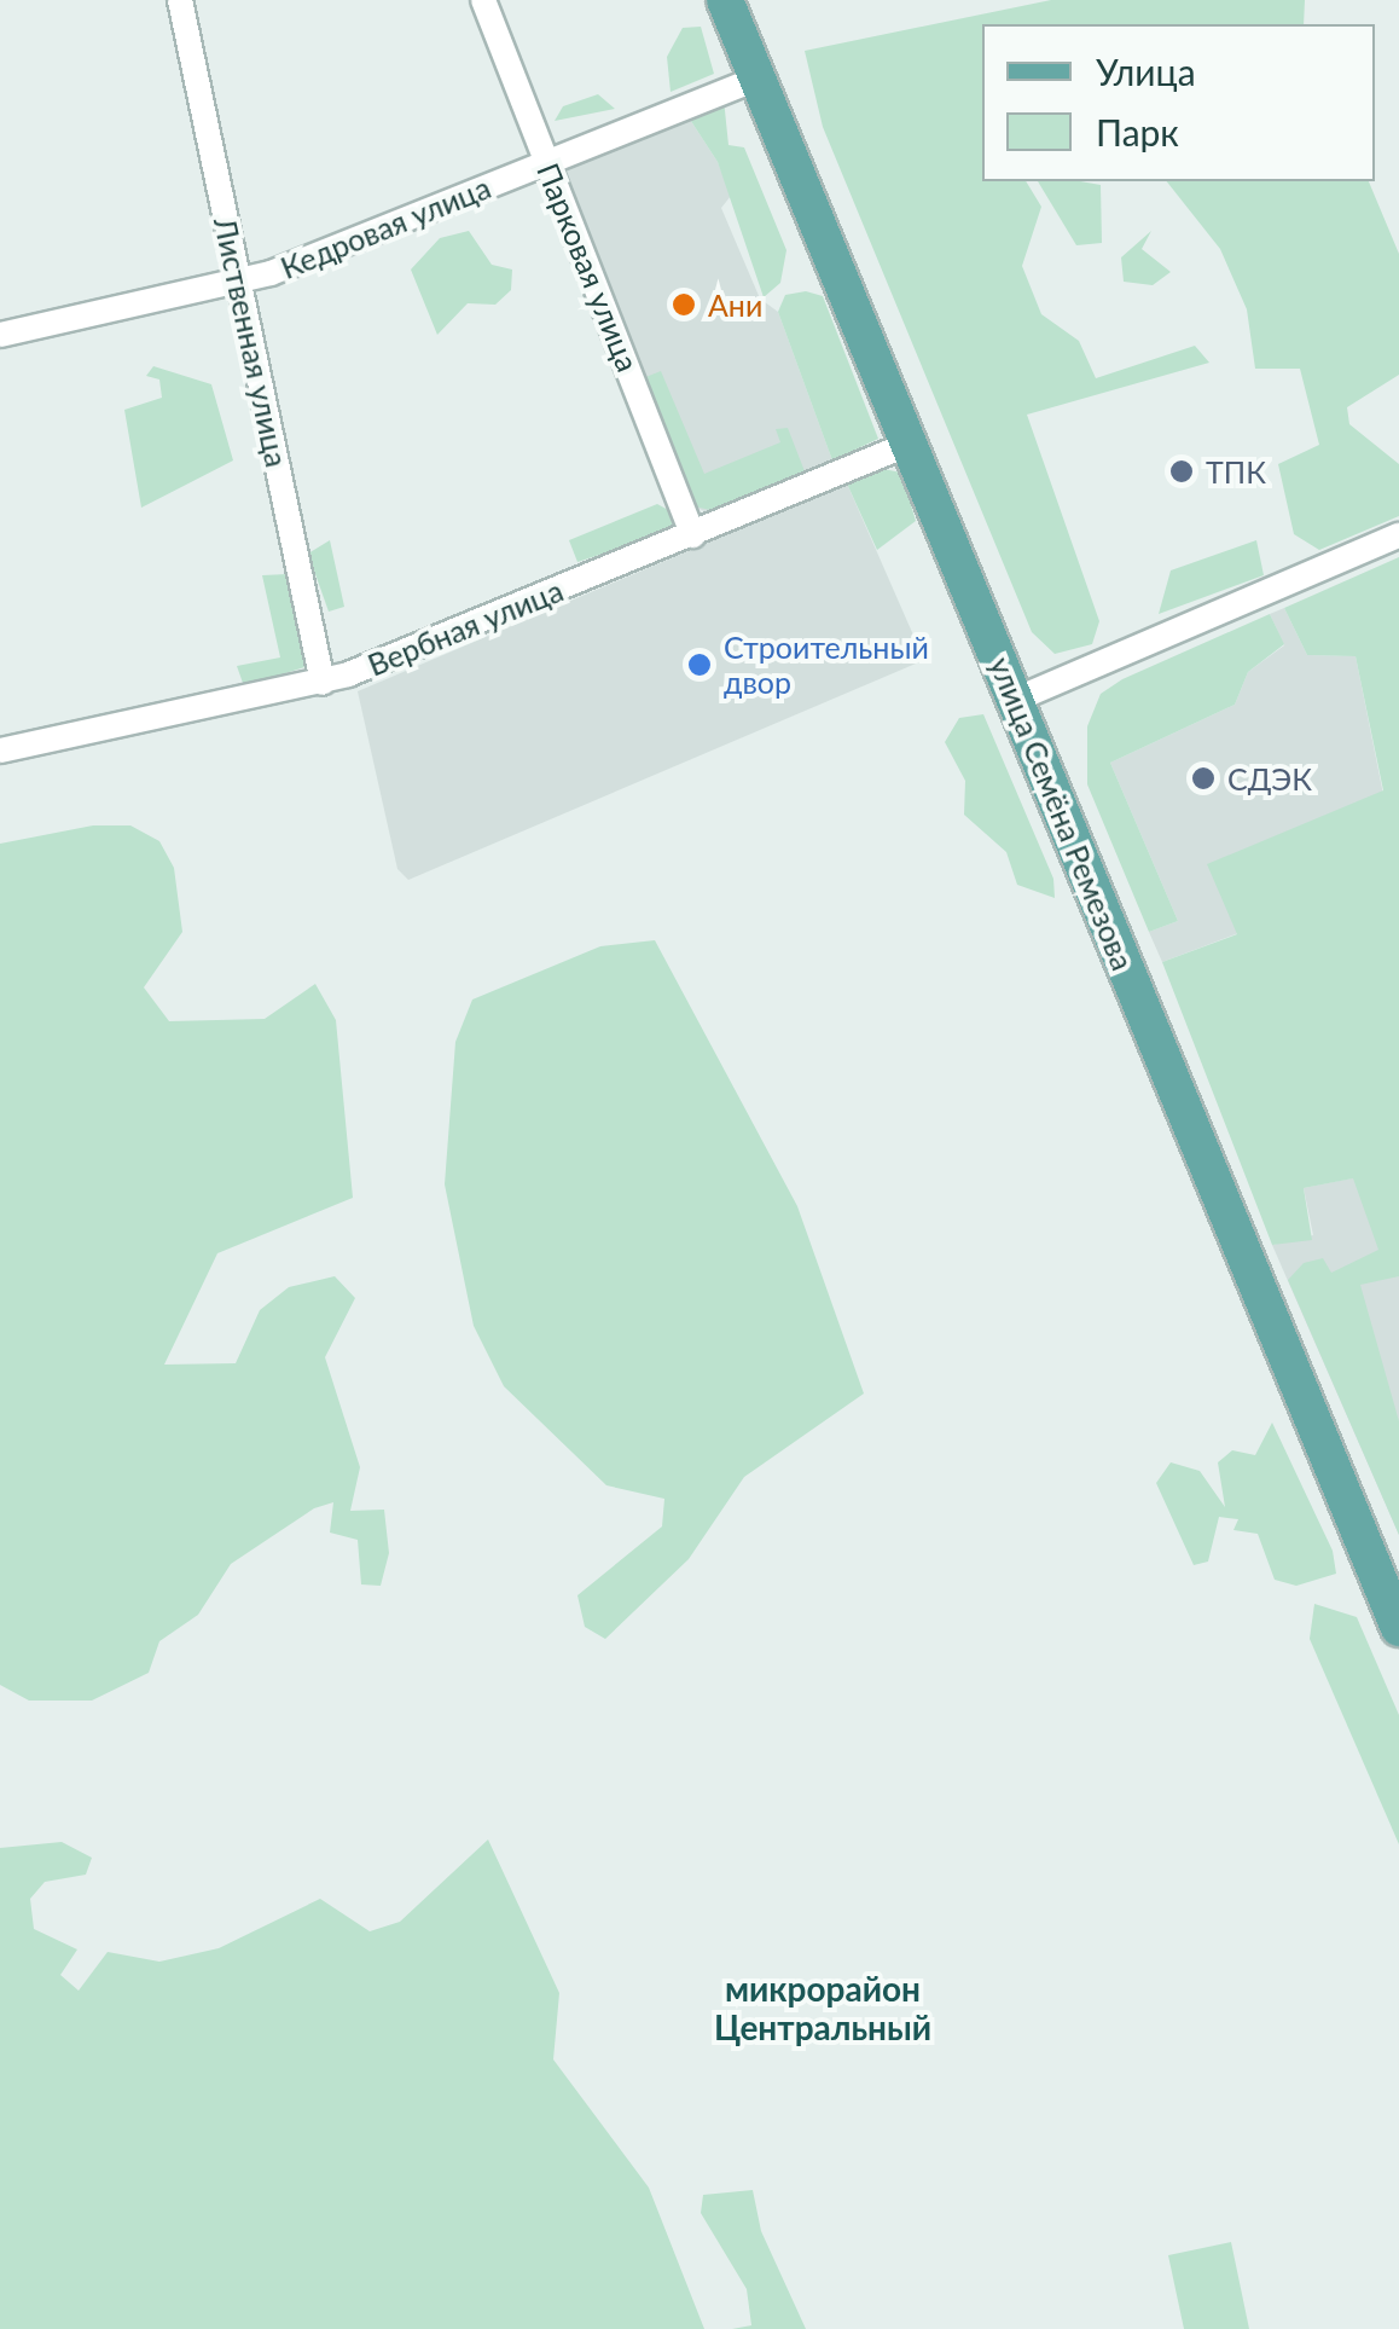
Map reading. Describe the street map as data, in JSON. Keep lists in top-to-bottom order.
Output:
{
  "streets": {
    "main road": ["улица Семёна Ремезова"],
    "street": [
      "Кедровая улица",
      "Парковая улица",
      "Лиственная улица",
      "Вербная улица"
    ]
  },
  "crossings": [
    ["Кедровая улица", "Парковая улица"],
    ["Кедровая улица", "Лиственная улица"],
    ["Кедровая улица", "улица Семёна Ремезова"],
    ["Парковая улица", "Вербная улица"],
    ["Лиственная улица", "Вербная улица"],
    ["Вербная улица", "улица Семёна Ремезова"]
  ],
  "districts": ["микрорайон Центральный"],
  "places": [
    "Ани",
    "ТПК",
    "Строительный двор",
    "СДЭК"
  ],
  "legend": ["Улица", "Парк"]
}
